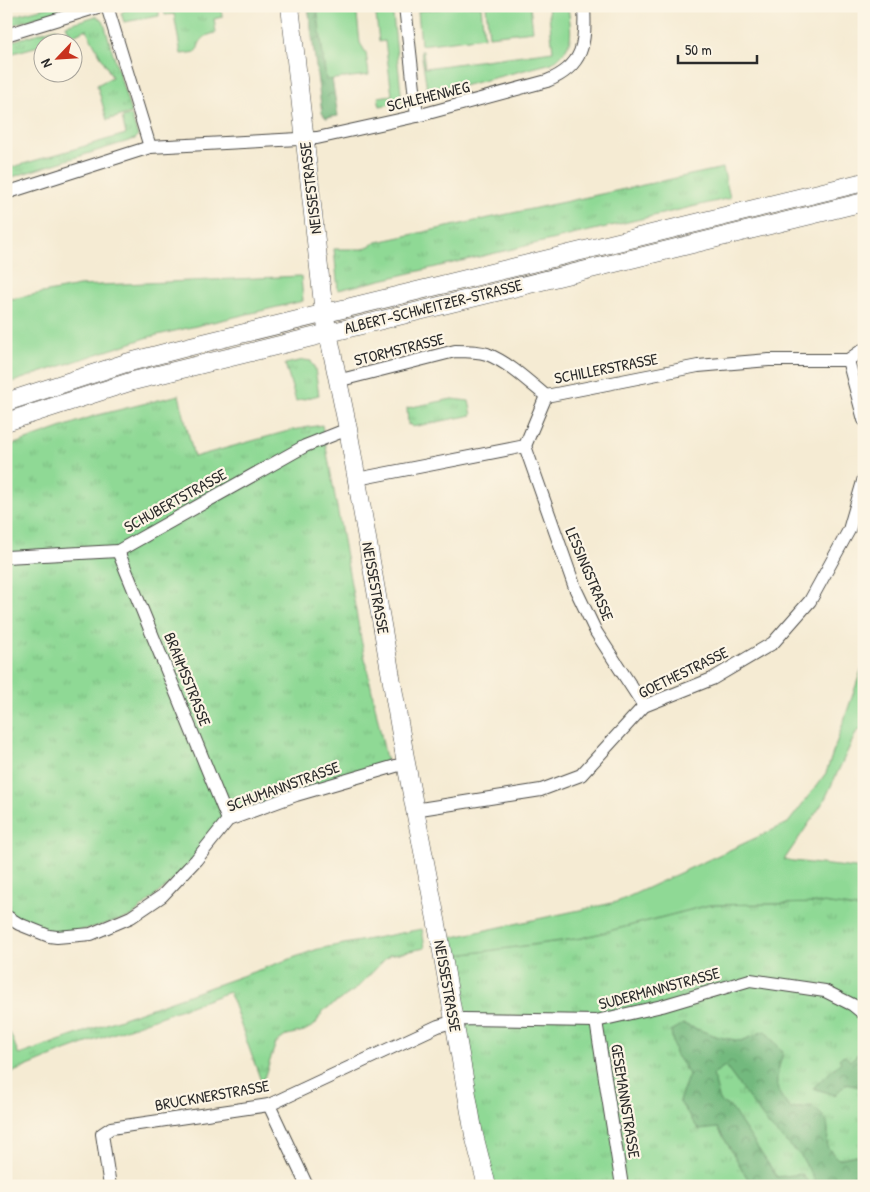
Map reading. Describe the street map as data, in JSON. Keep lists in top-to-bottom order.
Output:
{
  "streets": {
    "street": [
      "SCHLEHENWEG",
      "NEISSESTRASSE",
      "ALBERT-SCHWEITZER-STRASSE",
      "STORMSTRASSE",
      "SCHILLERSTRASSE",
      "SCHUBERTSTRASSE",
      "LESSINGSTRASSE",
      "GOETHESTRASSE",
      "BRAHMSSTRASSE",
      "SCHUMANNSTRASSE",
      "SUDERMANNSTRASSE",
      "BRUCKNERSTRASSE",
      "GESEMANNSTRASSE"
    ]
  },
  "crossings": [
    ["SCHLEHENWEG", "NEISSESTRASSE"],
    ["NEISSESTRASSE", "ALBERT-SCHWEITZER-STRASSE"],
    ["NEISSESTRASSE", "STORMSTRASSE"],
    ["NEISSESTRASSE", "SCHUBERTSTRASSE"],
    ["NEISSESTRASSE", "GOETHESTRASSE"],
    ["NEISSESTRASSE", "SCHUMANNSTRASSE"],
    ["NEISSESTRASSE", "SUDERMANNSTRASSE"],
    ["NEISSESTRASSE", "BRUCKNERSTRASSE"],
    ["STORMSTRASSE", "SCHILLERSTRASSE"],
    ["SCHILLERSTRASSE", "LESSINGSTRASSE"],
    ["SCHUBERTSTRASSE", "BRAHMSSTRASSE"],
    ["LESSINGSTRASSE", "GOETHESTRASSE"],
    ["BRAHMSSTRASSE", "SCHUMANNSTRASSE"],
    ["SUDERMANNSTRASSE", "BRUCKNERSTRASSE"],
    ["SUDERMANNSTRASSE", "GESEMANNSTRASSE"]
  ],
  "scale_bar": "50 m",
  "north": "bottom left"
}
